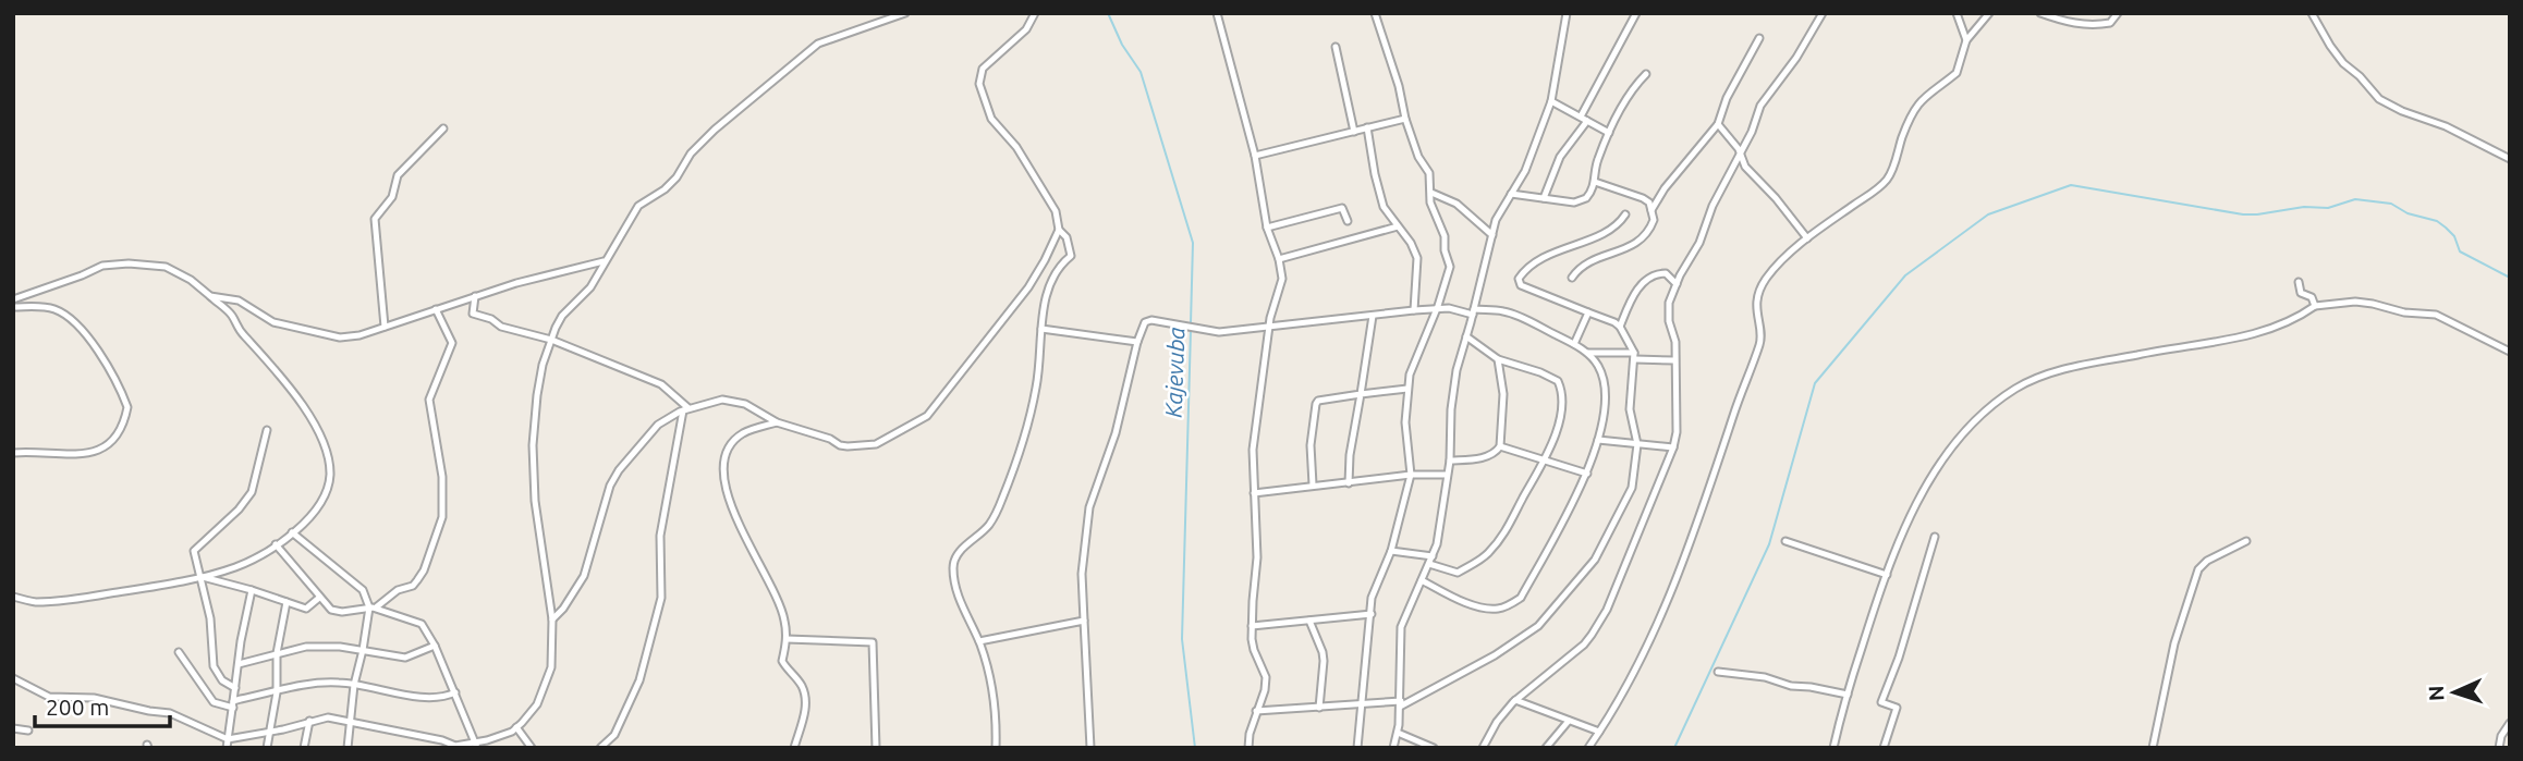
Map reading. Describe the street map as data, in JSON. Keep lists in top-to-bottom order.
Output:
{
  "water": ["Kajevuba"],
  "scale_bar": "200 m",
  "north": "left"
}
